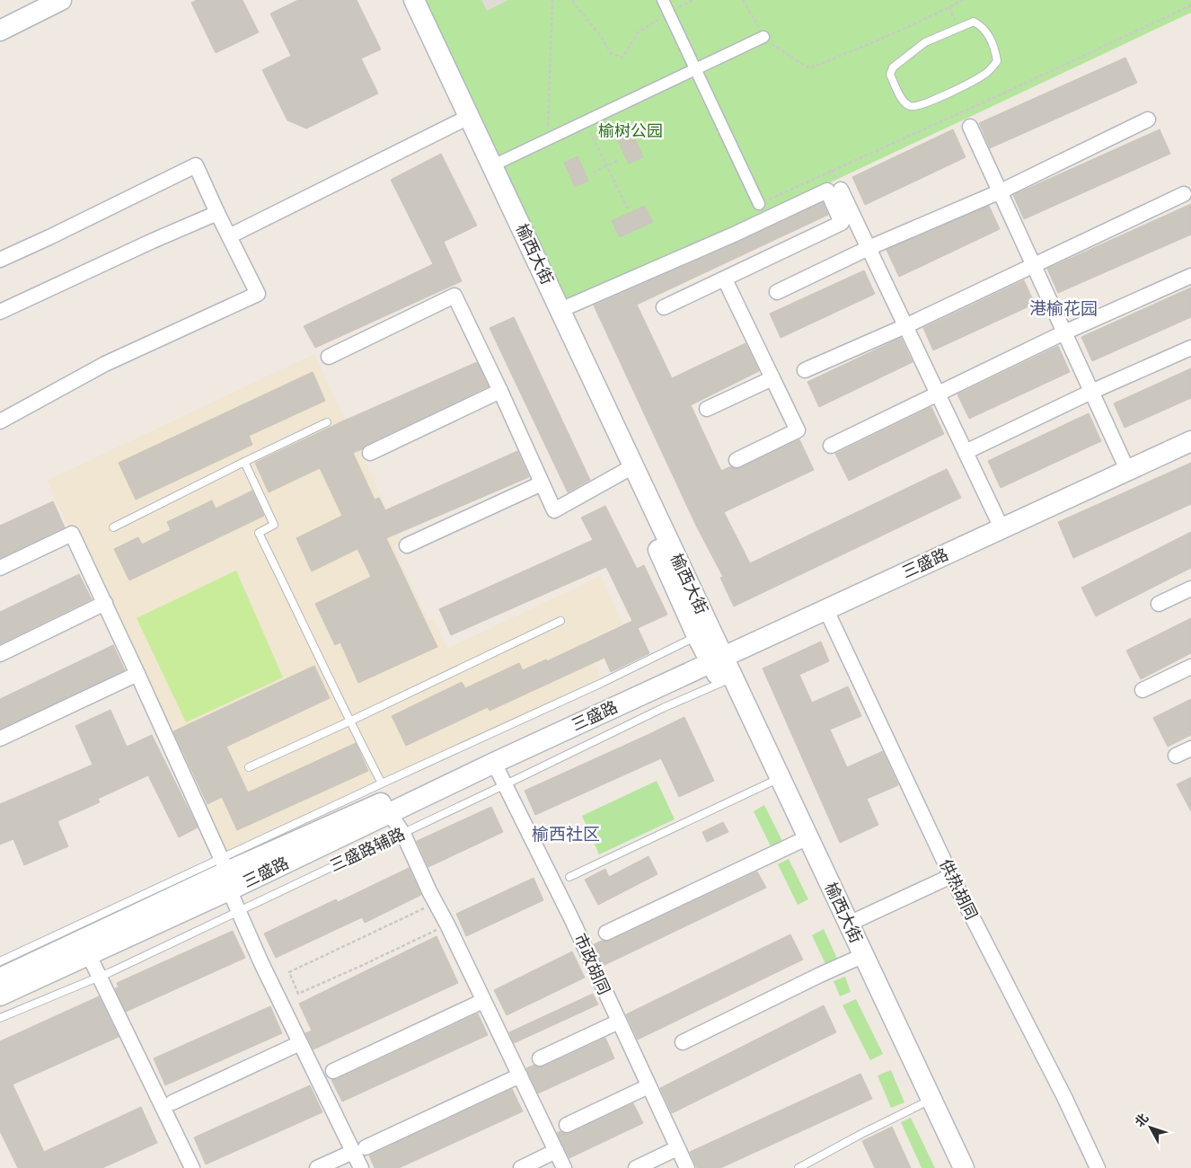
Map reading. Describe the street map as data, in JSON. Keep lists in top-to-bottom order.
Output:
{
  "streets": {
    "main road": ["榆西大街", "三盛路"],
    "street": ["供热胡同", "市政胡同"],
    "lane": ["三盛路辅路"]
  },
  "crossings": [
    ["榆西大街", "三盛路"],
    ["榆西大街", "三盛路辅路"],
    ["三盛路", "供热胡同"],
    ["三盛路", "市政胡同"],
    ["三盛路辅路", "市政胡同"]
  ],
  "districts": ["港榆花园", "榆西社区"],
  "parks": ["榆树公园"],
  "north": "top left"
}
